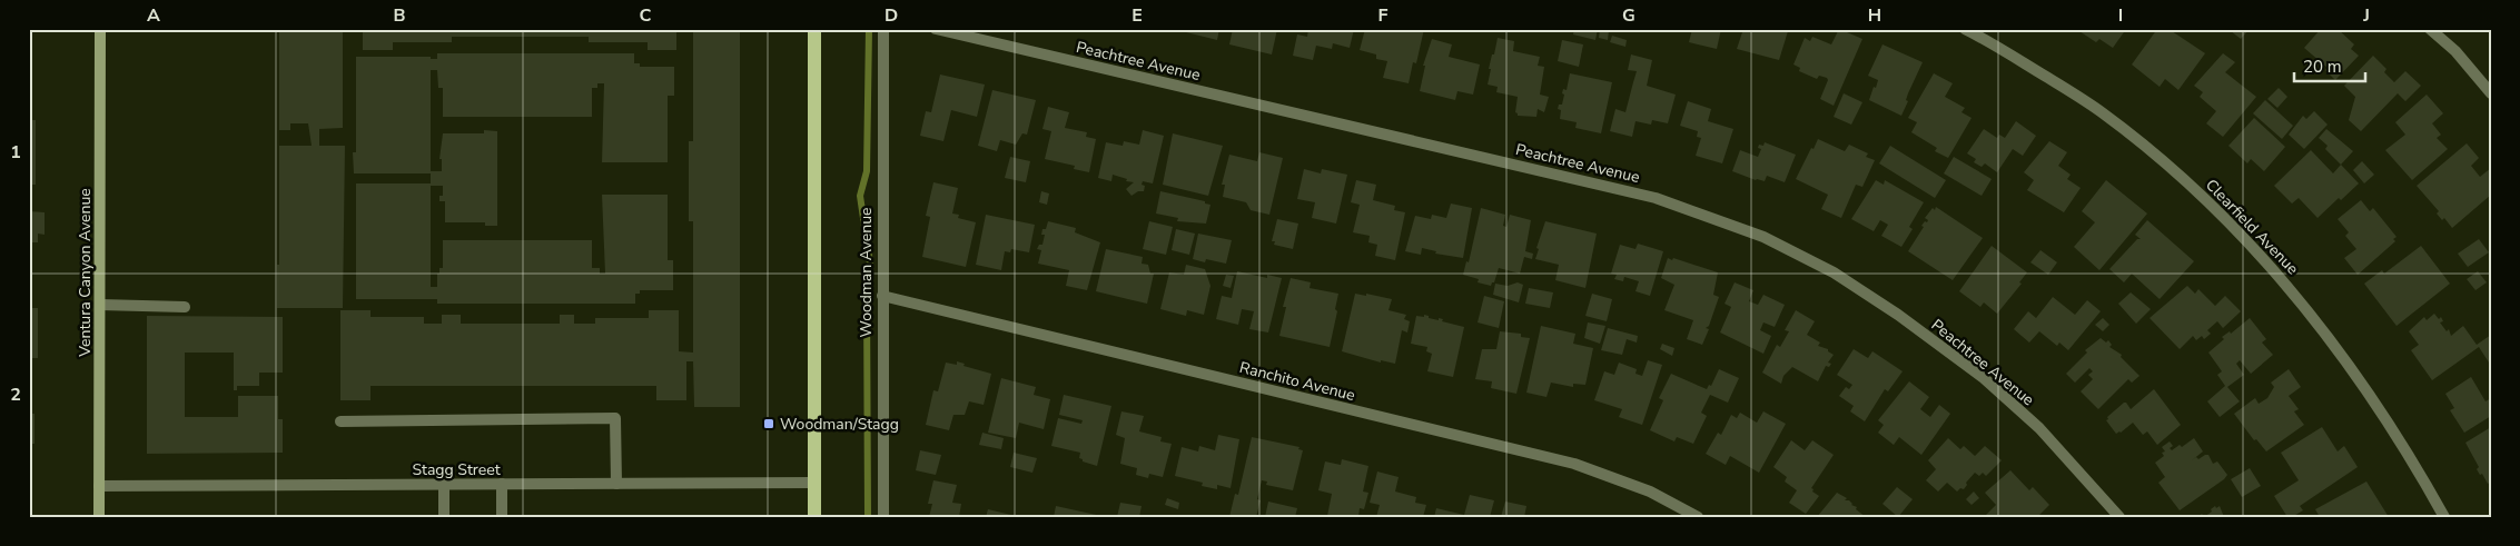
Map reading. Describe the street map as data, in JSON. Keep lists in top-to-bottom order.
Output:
{
  "streets": {
    "street": [
      "Peachtree Avenue",
      "Clearfield Avenue",
      "Ventura Canyon Avenue",
      "Woodman Avenue",
      "Ranchito Avenue",
      "Stagg Street"
    ]
  },
  "crossings": [
    ["Ventura Canyon Avenue", "Stagg Street"],
    ["Woodman Avenue", "Ranchito Avenue"]
  ],
  "places": {
    "transit": ["Woodman/Stagg"]
  },
  "scale_bar": "20 m",
  "grid": {
    "columns": [
      "A",
      "B",
      "C",
      "D",
      "E",
      "F",
      "G",
      "H",
      "I",
      "J"
    ],
    "rows": ["1", "2"]
  }
}
